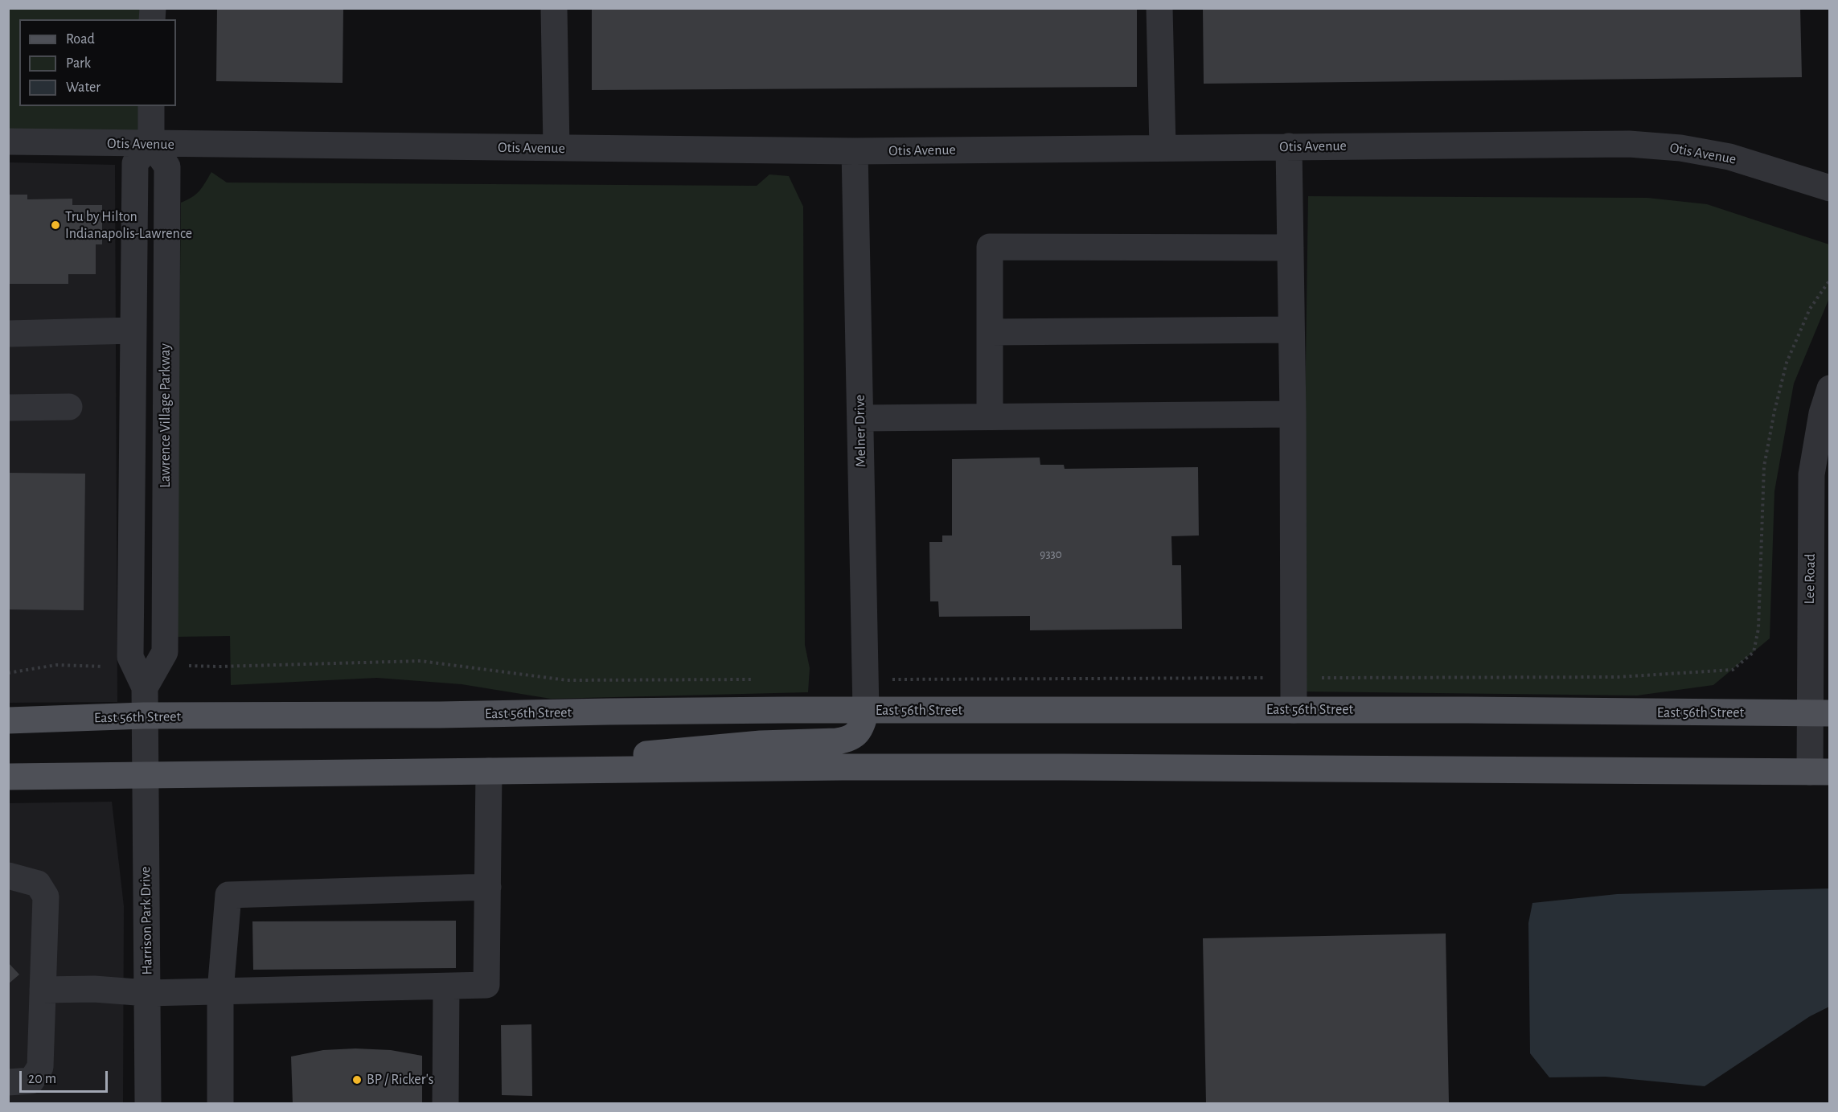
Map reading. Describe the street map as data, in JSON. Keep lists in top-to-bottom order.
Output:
{
  "streets": {
    "main road": ["East 56th Street"],
    "street": [
      "Otis Avenue",
      "Lawrence Village Parkway",
      "Melner Drive",
      "Lee Road",
      "Harrison Park Drive"
    ]
  },
  "crossings": [
    ["Otis Avenue", "Lawrence Village Parkway"],
    ["Otis Avenue", "Melner Drive"],
    ["Lawrence Village Parkway", "East 56th Street"],
    ["Lawrence Village Parkway", "Harrison Park Drive"],
    ["Melner Drive", "East 56th Street"],
    ["Lee Road", "East 56th Street"],
    ["East 56th Street", "Harrison Park Drive"]
  ],
  "places": ["Tru by Hilton Indianapolis-Lawrence", "BP / Ricker's"],
  "house_numbers": ["9330"],
  "legend": ["Road", "Park", "Water"],
  "scale_bar": "20 m"
}
